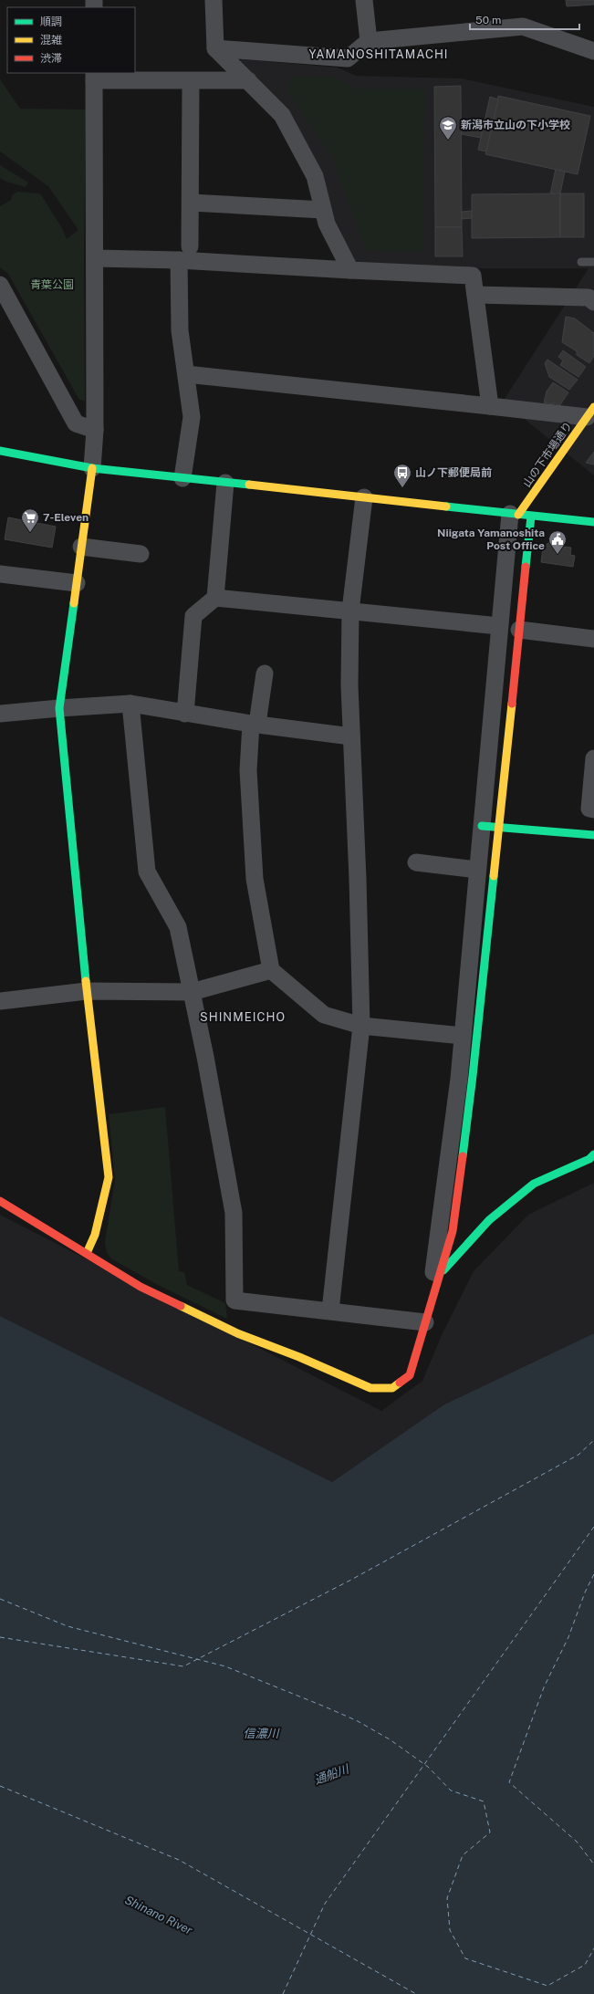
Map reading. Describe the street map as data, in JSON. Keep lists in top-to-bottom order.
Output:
{
  "streets": {
    "street": ["山の下市場通り"]
  },
  "districts": ["YAMANOSHITAMACHI", "SHINMEICHO"],
  "water": ["信濃川", "通船川", "Shinano River"],
  "parks": ["青葉公園"],
  "places": {
    "school or university": ["新潟市立山の下小学校"],
    "bus stop": ["山ノ下郵便局前"],
    "supermarket": ["7-Eleven"],
    "public building": ["Niigata Yamanoshita Post Office"]
  },
  "legend": ["順調", "混雑", "渋滞"],
  "scale_bar": "50 m"
}
